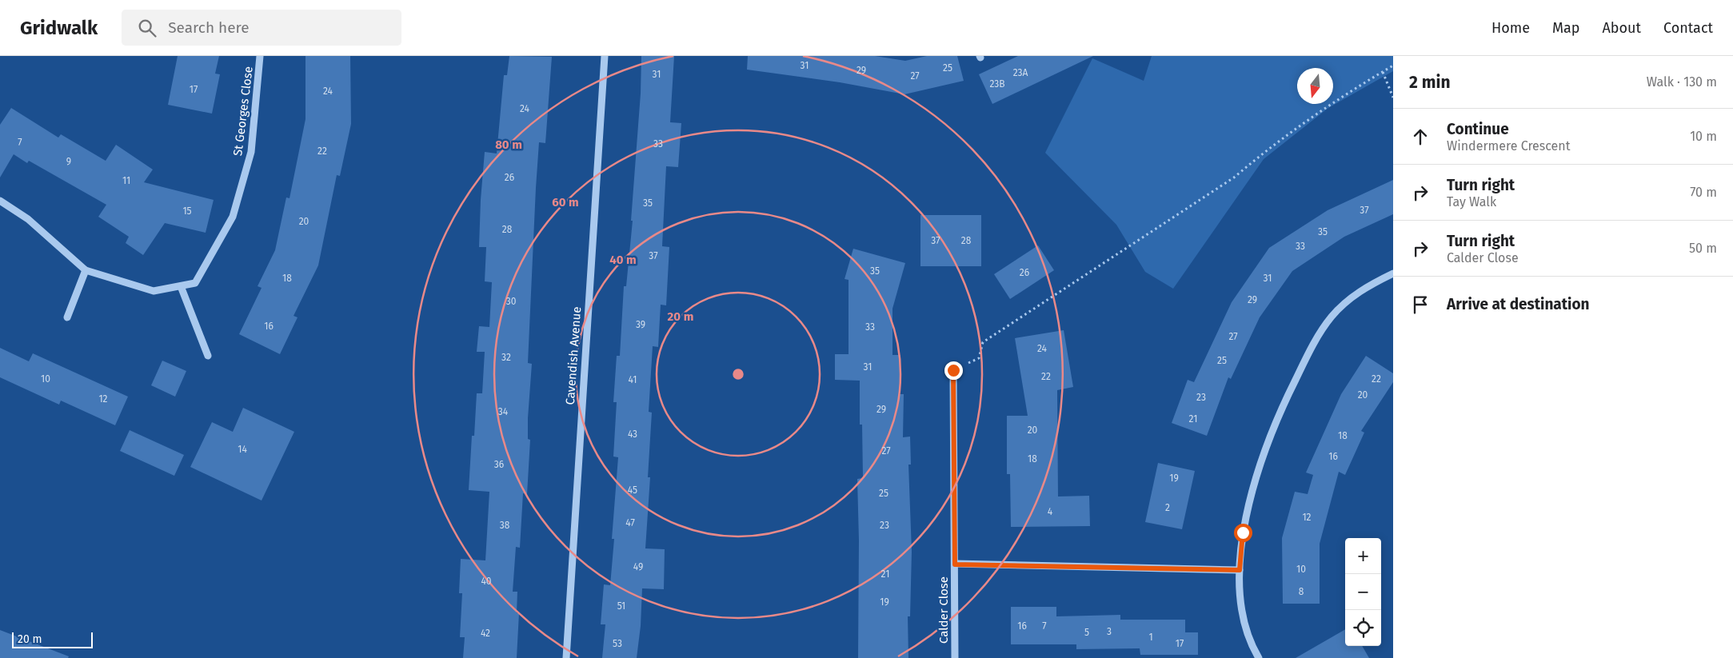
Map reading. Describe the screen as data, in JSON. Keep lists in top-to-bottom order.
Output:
{
  "streets": {
    "street": ["St Georges Close", "Cavendish Avenue", "Calder Close"]
  },
  "house_numbers": [
    "31",
    "25",
    "29",
    "23A",
    "31",
    "27",
    "23B",
    "17",
    "24",
    "24",
    "7",
    "33",
    "22",
    "9",
    "26",
    "11",
    "35",
    "37",
    "15",
    "20",
    "28",
    "35",
    "37",
    "28",
    "33",
    "37",
    "35",
    "26",
    "18",
    "31",
    "29",
    "30",
    "39",
    "16",
    "33",
    "27",
    "24",
    "32",
    "25",
    "31",
    "22",
    "10",
    "22",
    "41",
    "20",
    "23",
    "12",
    "29",
    "34",
    "21",
    "20",
    "43",
    "18",
    "14",
    "27",
    "16",
    "18",
    "36",
    "19",
    "45",
    "25",
    "2",
    "4",
    "12",
    "47",
    "38",
    "23",
    "49",
    "10",
    "21",
    "40",
    "8",
    "19",
    "51",
    "16",
    "7",
    "3",
    "5",
    "42",
    "1",
    "53",
    "17"
  ],
  "scale_bar": "20 m",
  "north": "bottom",
  "page": {
    "header": "Gridwalk",
    "search": "Search here",
    "nav": [
      "Home",
      "Map",
      "About",
      "Contact"
    ],
    "heading": ["2 min", "Walk · 130 m"],
    "list": [
      ["Continue", "Windermere Crescent", "10 m"],
      ["Turn right", "Tay Walk", "70 m"],
      ["Turn right", "Calder Close", "50 m"],
      "Arrive at destination"
    ],
    "map_buttons": ["+", "−"],
    "scale": "20 m"
  },
  "rings": [
    "80 m",
    "60 m",
    "40 m",
    "20 m"
  ]
}
